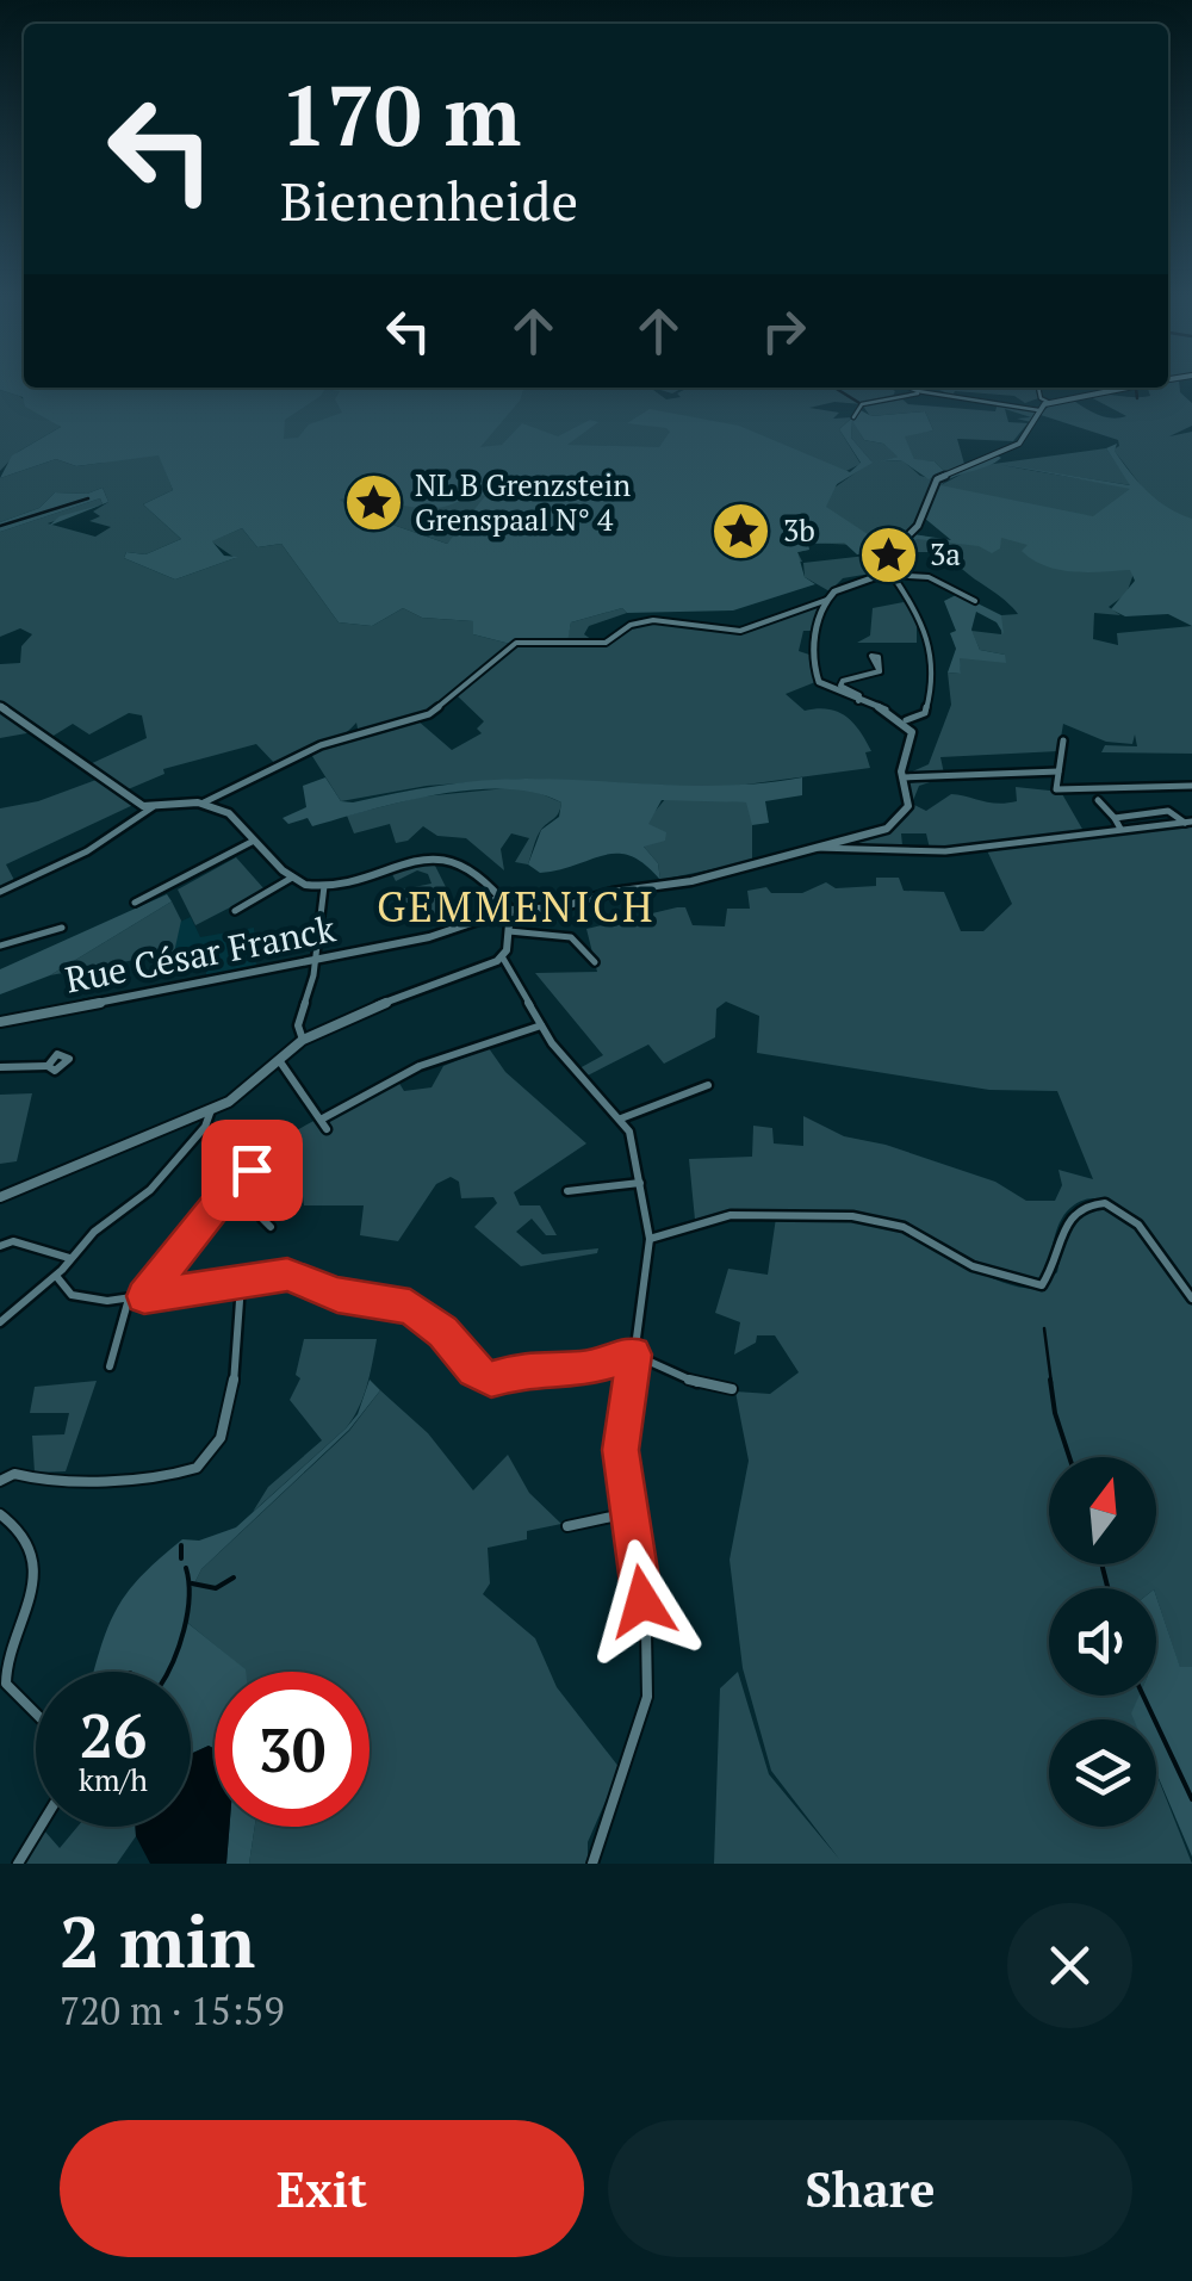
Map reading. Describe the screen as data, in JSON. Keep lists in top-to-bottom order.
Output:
{
  "streets": {
    "main road": ["Rue César Franck"]
  },
  "districts": ["GEMMENICH"],
  "places": {
    "place": ["NL B Grenzstein Grenspaal N° 4", "3b", "3a"]
  },
  "north": "top",
  "page": {
    "turn": ["170 m", "Bienenheide"],
    "speed": "26 km/h",
    "limit": "30",
    "heading": ["2 min", "720 m · 15:59"],
    "buttons": ["Exit", "Share"]
  }
}
